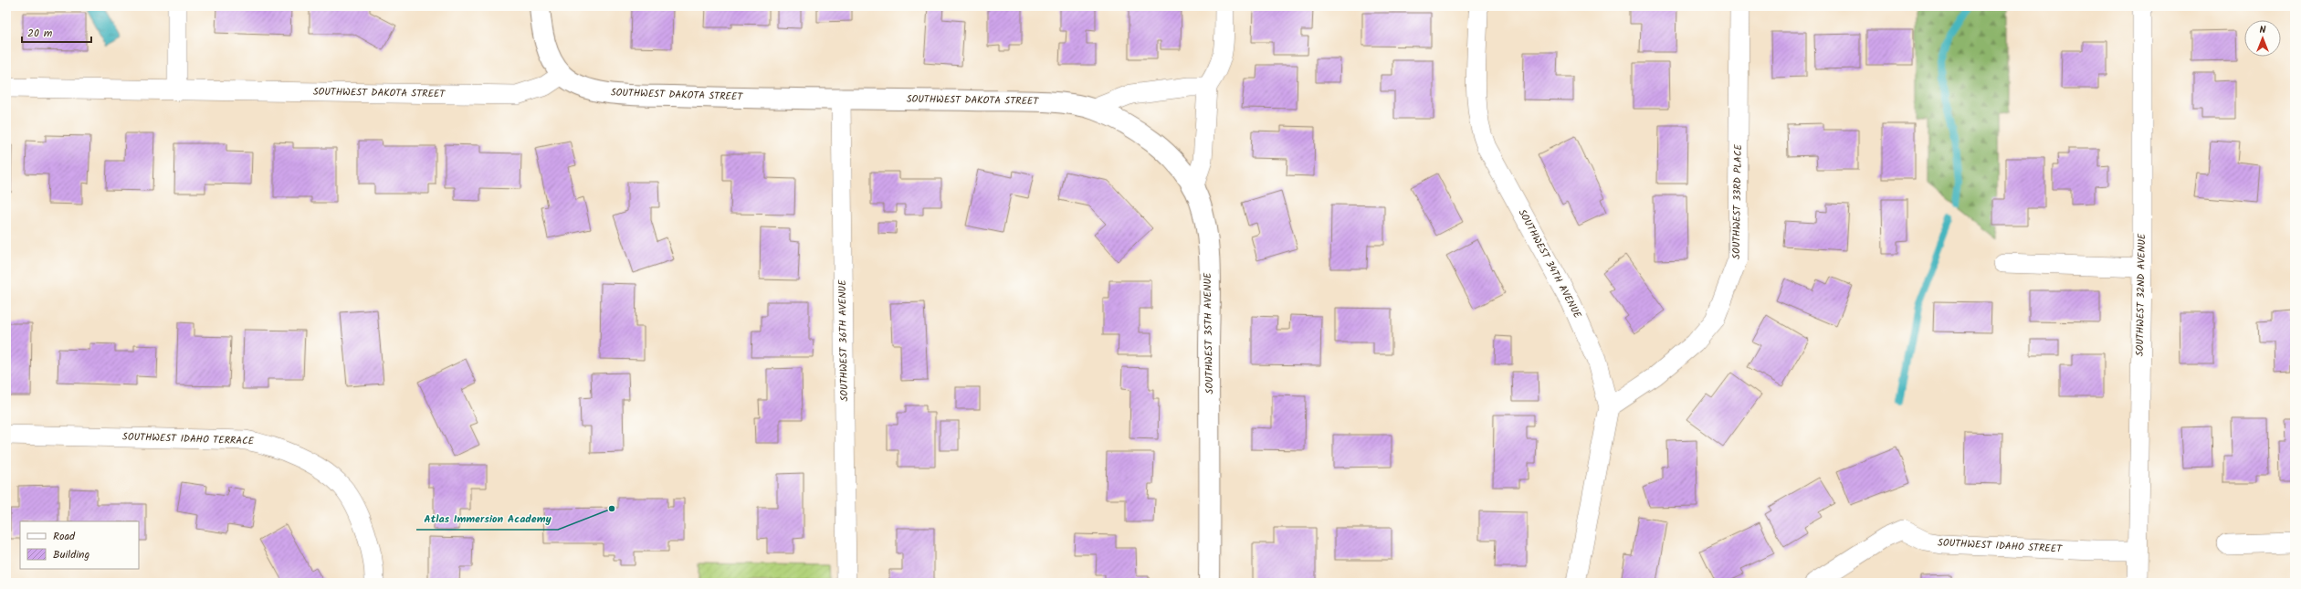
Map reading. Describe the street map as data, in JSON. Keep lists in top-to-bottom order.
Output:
{
  "streets": {
    "street": [
      "SOUTHWEST DAKOTA STREET",
      "SOUTHWEST 33RD PLACE",
      "SOUTHWEST 34TH AVENUE",
      "SOUTHWEST 32ND AVENUE",
      "SOUTHWEST 35TH AVENUE",
      "SOUTHWEST 36TH AVENUE",
      "SOUTHWEST IDAHO TERRACE",
      "SOUTHWEST IDAHO STREET"
    ]
  },
  "crossings": [
    ["SOUTHWEST DAKOTA STREET", "SOUTHWEST 35TH AVENUE"],
    ["SOUTHWEST DAKOTA STREET", "SOUTHWEST 36TH AVENUE"],
    ["SOUTHWEST 33RD PLACE", "SOUTHWEST 34TH AVENUE"],
    ["SOUTHWEST 32ND AVENUE", "SOUTHWEST IDAHO STREET"]
  ],
  "places": ["Atlas Immersion Academy"],
  "legend": ["Road", "Building"],
  "scale_bar": "20 m",
  "north": "top"
}
